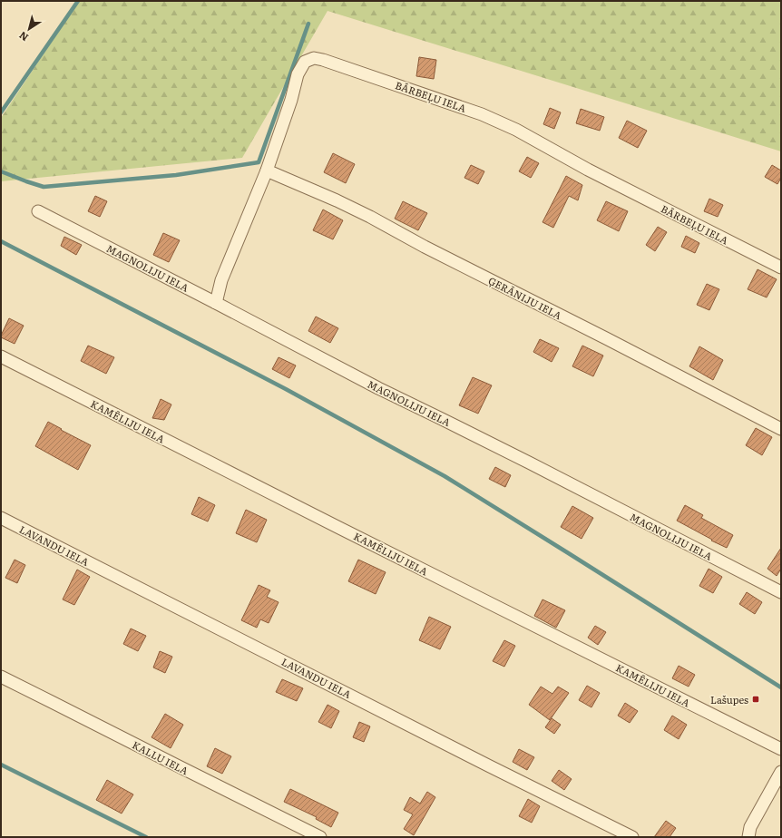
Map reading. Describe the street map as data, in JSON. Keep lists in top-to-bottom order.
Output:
{
  "streets": {
    "street": [
      "BĀRBEĻU IELA",
      "MAGNOLIJU IELA",
      "ĢERĀNIJU IELA",
      "KAMĒLIJU IELA",
      "LAVANDU IELA",
      "KALLU IELA"
    ]
  },
  "crossings": [
    ["BĀRBEĻU IELA", "MAGNOLIJU IELA"],
    ["BĀRBEĻU IELA", "ĢERĀNIJU IELA"]
  ],
  "places": {
    "transit": ["Lašupes"]
  },
  "north": "bottom left"
}
